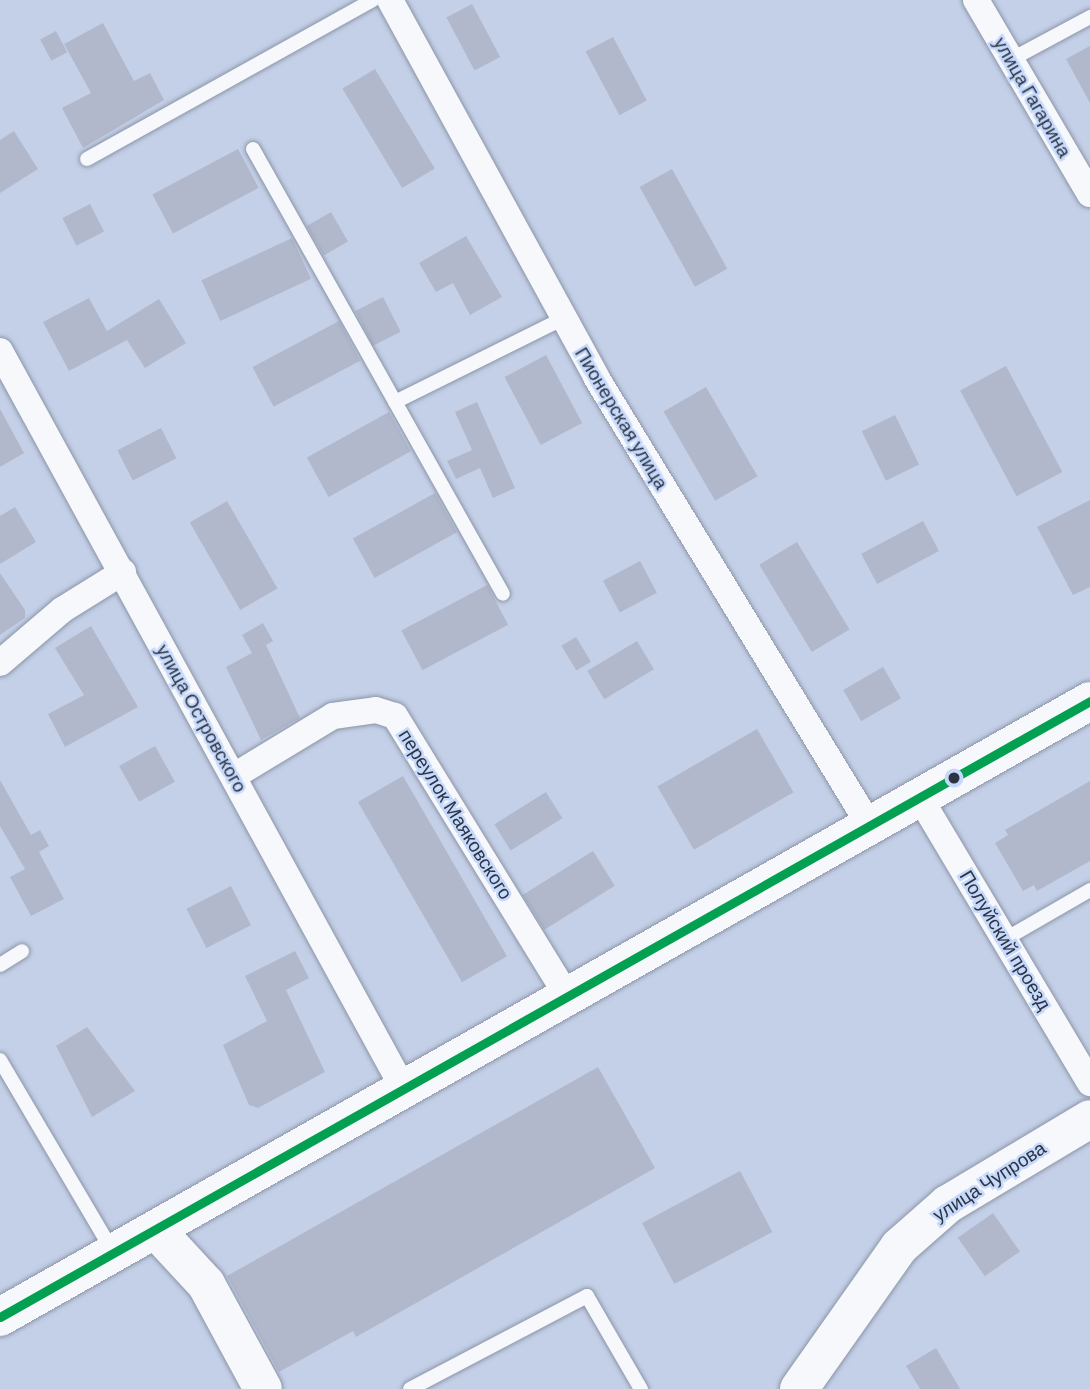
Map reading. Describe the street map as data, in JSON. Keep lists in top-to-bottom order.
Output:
{
  "streets": {
    "street": [
      "улица Гагарина",
      "Пионерская улица",
      "улица Островского",
      "переулок Маяковского",
      "Полуйский проезд",
      "улица Чупрова"
    ]
  },
  "crossings": [
    ["улица Островского", "переулок Маяковского"]
  ]
}
